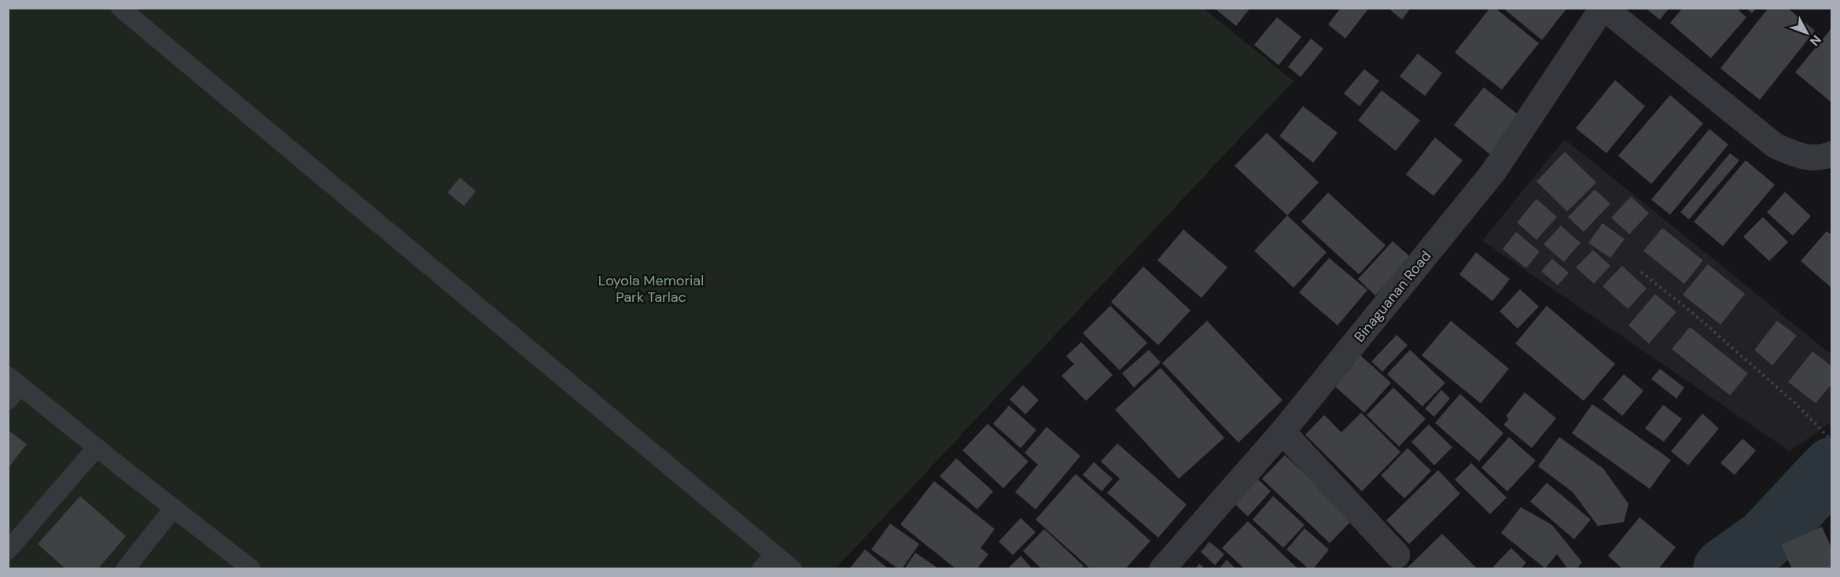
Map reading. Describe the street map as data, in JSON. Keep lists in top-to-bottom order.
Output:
{
  "streets": {
    "street": ["Binaguanan Road"]
  },
  "parks": ["Loyola Memorial Park Tarlac"],
  "north": "bottom right"
}
